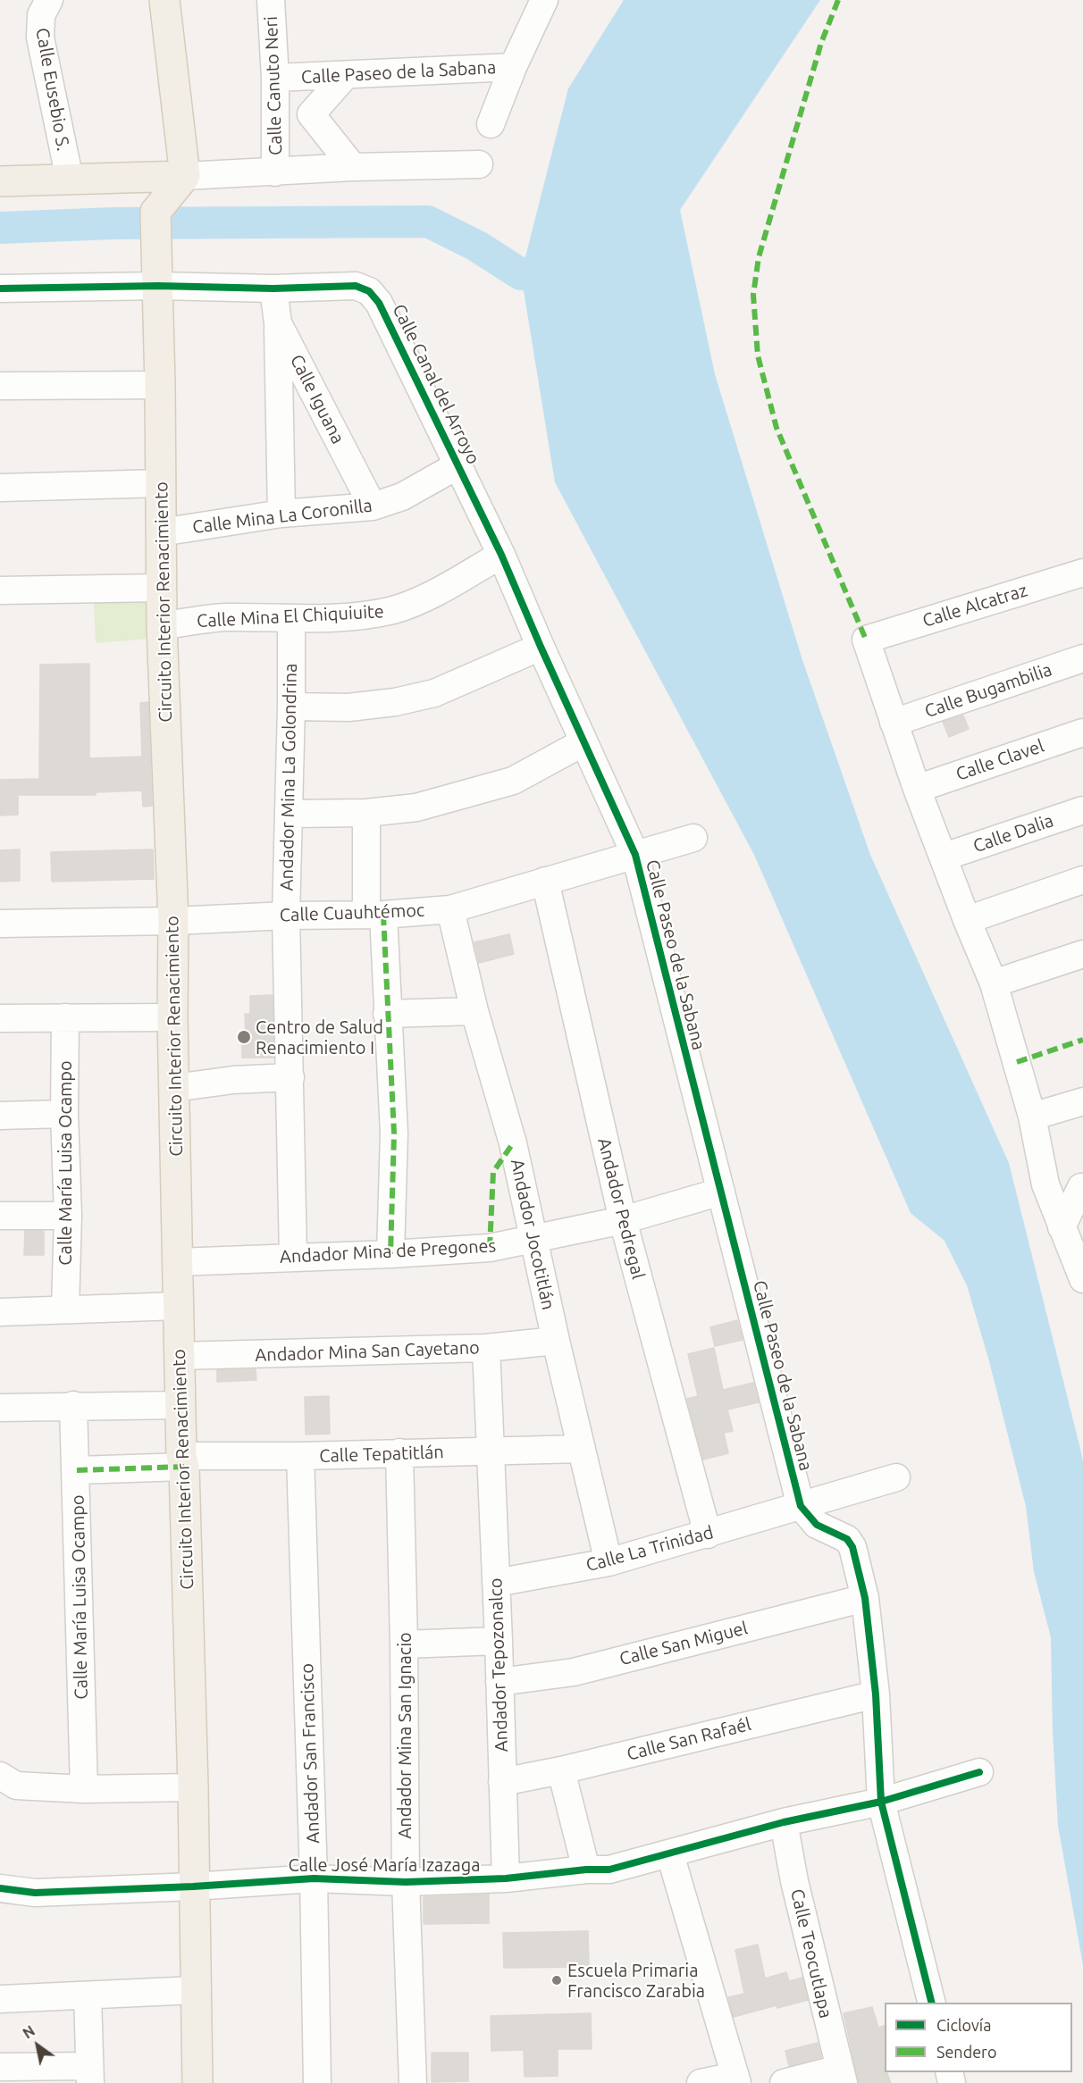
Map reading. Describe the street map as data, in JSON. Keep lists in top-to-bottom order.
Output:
{
  "streets": {
    "main road": ["Circuito Interior Renacimiento"],
    "street": [
      "Calle Paseo de la Sabana",
      "Calle Canuto Neri",
      "Calle Eusebio S.",
      "Calle Canal del Arroyo",
      "Calle Iguana",
      "Calle Mina La Coronilla",
      "Calle Alcatraz",
      "Calle Mina El Chiquiuite",
      "Calle Bugambilia",
      "Calle Clavel",
      "Andador Mina La Golondrina",
      "Calle Dalia",
      "Calle Cuauhtémoc",
      "Calle María Luisa Ocampo",
      "Andador Pedregal",
      "Andador Jocotitlán",
      "Andador Mina de Pregones",
      "Andador Mina San Cayetano",
      "Calle Tepatitlán",
      "Calle La Trinidad",
      "Calle San Miguel",
      "Andador Tepozonalco",
      "Andador Mina San Ignacio",
      "Calle San Rafaél",
      "Andador San Francisco",
      "Calle José María Izazaga",
      "Calle Teocutlapa"
    ]
  },
  "crossings": [
    ["Calle Paseo de la Sabana", "Calle Canuto Neri"],
    ["Calle Paseo de la Sabana", "Calle Canal del Arroyo"],
    ["Calle Paseo de la Sabana", "Calle Cuauhtémoc"],
    ["Calle Paseo de la Sabana", "Andador Mina de Pregones"],
    ["Calle Paseo de la Sabana", "Calle La Trinidad"],
    ["Calle Paseo de la Sabana", "Calle San Miguel"],
    ["Calle Paseo de la Sabana", "Calle San Rafaél"],
    ["Calle Paseo de la Sabana", "Calle José María Izazaga"],
    ["Calle Canal del Arroyo", "Calle Iguana"],
    ["Calle Canal del Arroyo", "Calle Mina La Coronilla"],
    ["Calle Canal del Arroyo", "Circuito Interior Renacimiento"],
    ["Calle Canal del Arroyo", "Calle Mina El Chiquiuite"],
    ["Calle Iguana", "Calle Mina La Coronilla"],
    ["Calle Mina La Coronilla", "Circuito Interior Renacimiento"],
    ["Circuito Interior Renacimiento", "Calle Mina El Chiquiuite"],
    ["Circuito Interior Renacimiento", "Calle Cuauhtémoc"],
    ["Circuito Interior Renacimiento", "Andador Mina de Pregones"],
    ["Circuito Interior Renacimiento", "Andador Mina San Cayetano"],
    ["Circuito Interior Renacimiento", "Calle Tepatitlán"],
    ["Circuito Interior Renacimiento", "Calle José María Izazaga"],
    ["Calle Alcatraz", "Calle Bugambilia"],
    ["Calle Mina El Chiquiuite", "Andador Mina La Golondrina"],
    ["Andador Mina La Golondrina", "Calle Cuauhtémoc"],
    ["Andador Mina La Golondrina", "Andador Mina de Pregones"],
    ["Calle Cuauhtémoc", "Andador Pedregal"],
    ["Calle Cuauhtémoc", "Andador Jocotitlán"],
    ["Calle María Luisa Ocampo", "Calle Tepatitlán"],
    ["Andador Pedregal", "Andador Mina de Pregones"],
    ["Andador Pedregal", "Calle La Trinidad"],
    ["Andador Jocotitlán", "Andador Mina de Pregones"],
    ["Andador Jocotitlán", "Andador Mina San Cayetano"],
    ["Andador Jocotitlán", "Calle Tepatitlán"],
    ["Andador Jocotitlán", "Calle La Trinidad"],
    ["Andador Mina San Cayetano", "Andador Tepozonalco"],
    ["Calle Tepatitlán", "Andador Tepozonalco"],
    ["Calle Tepatitlán", "Andador Mina San Ignacio"],
    ["Calle Tepatitlán", "Andador San Francisco"],
    ["Calle La Trinidad", "Andador Tepozonalco"],
    ["Calle San Miguel", "Andador Tepozonalco"],
    ["Andador Tepozonalco", "Calle San Rafaél"],
    ["Andador Tepozonalco", "Calle José María Izazaga"],
    ["Andador Mina San Ignacio", "Calle José María Izazaga"],
    ["Andador San Francisco", "Calle José María Izazaga"],
    ["Calle José María Izazaga", "Calle Teocutlapa"]
  ],
  "places": ["Centro de Salud Renacimiento I", "Escuela Primaria Francisco Zarabia"],
  "legend": ["Ciclovía", "Sendero"],
  "north": "top left"
}
